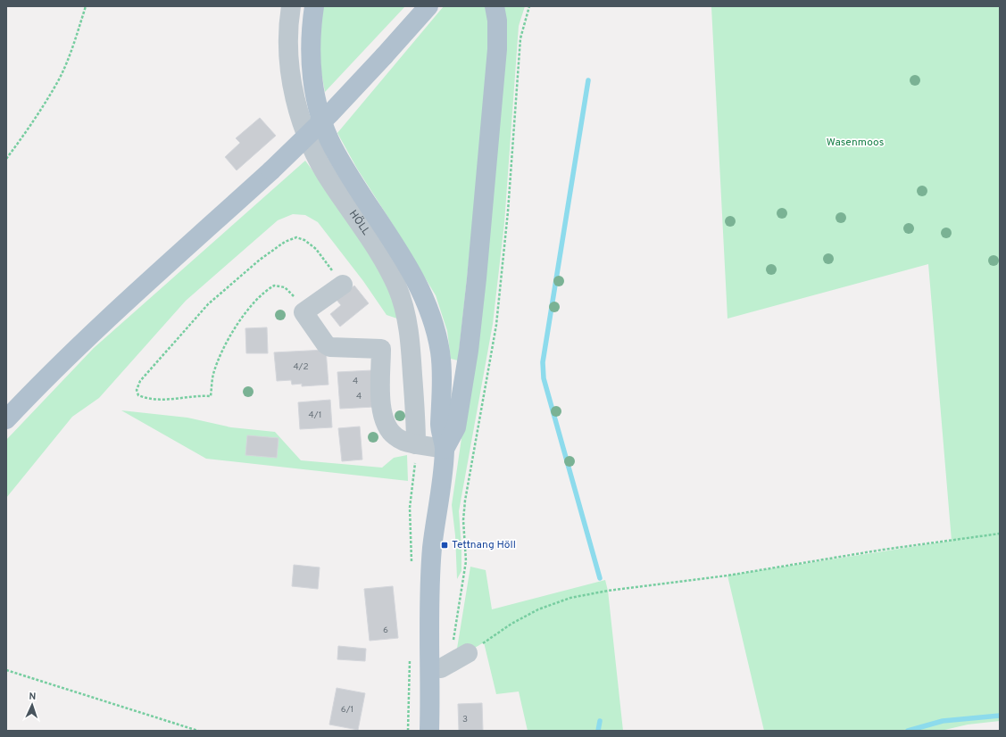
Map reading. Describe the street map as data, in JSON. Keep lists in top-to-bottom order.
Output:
{
  "streets": {
    "lane": ["HÖLL"]
  },
  "parks": ["Wasenmoos"],
  "places": {
    "transit": ["Tettnang Höll"]
  },
  "house_numbers": [
    "4/2",
    "4",
    "4",
    "4/1",
    "6",
    "6/1",
    "3"
  ],
  "north": "top"
}
